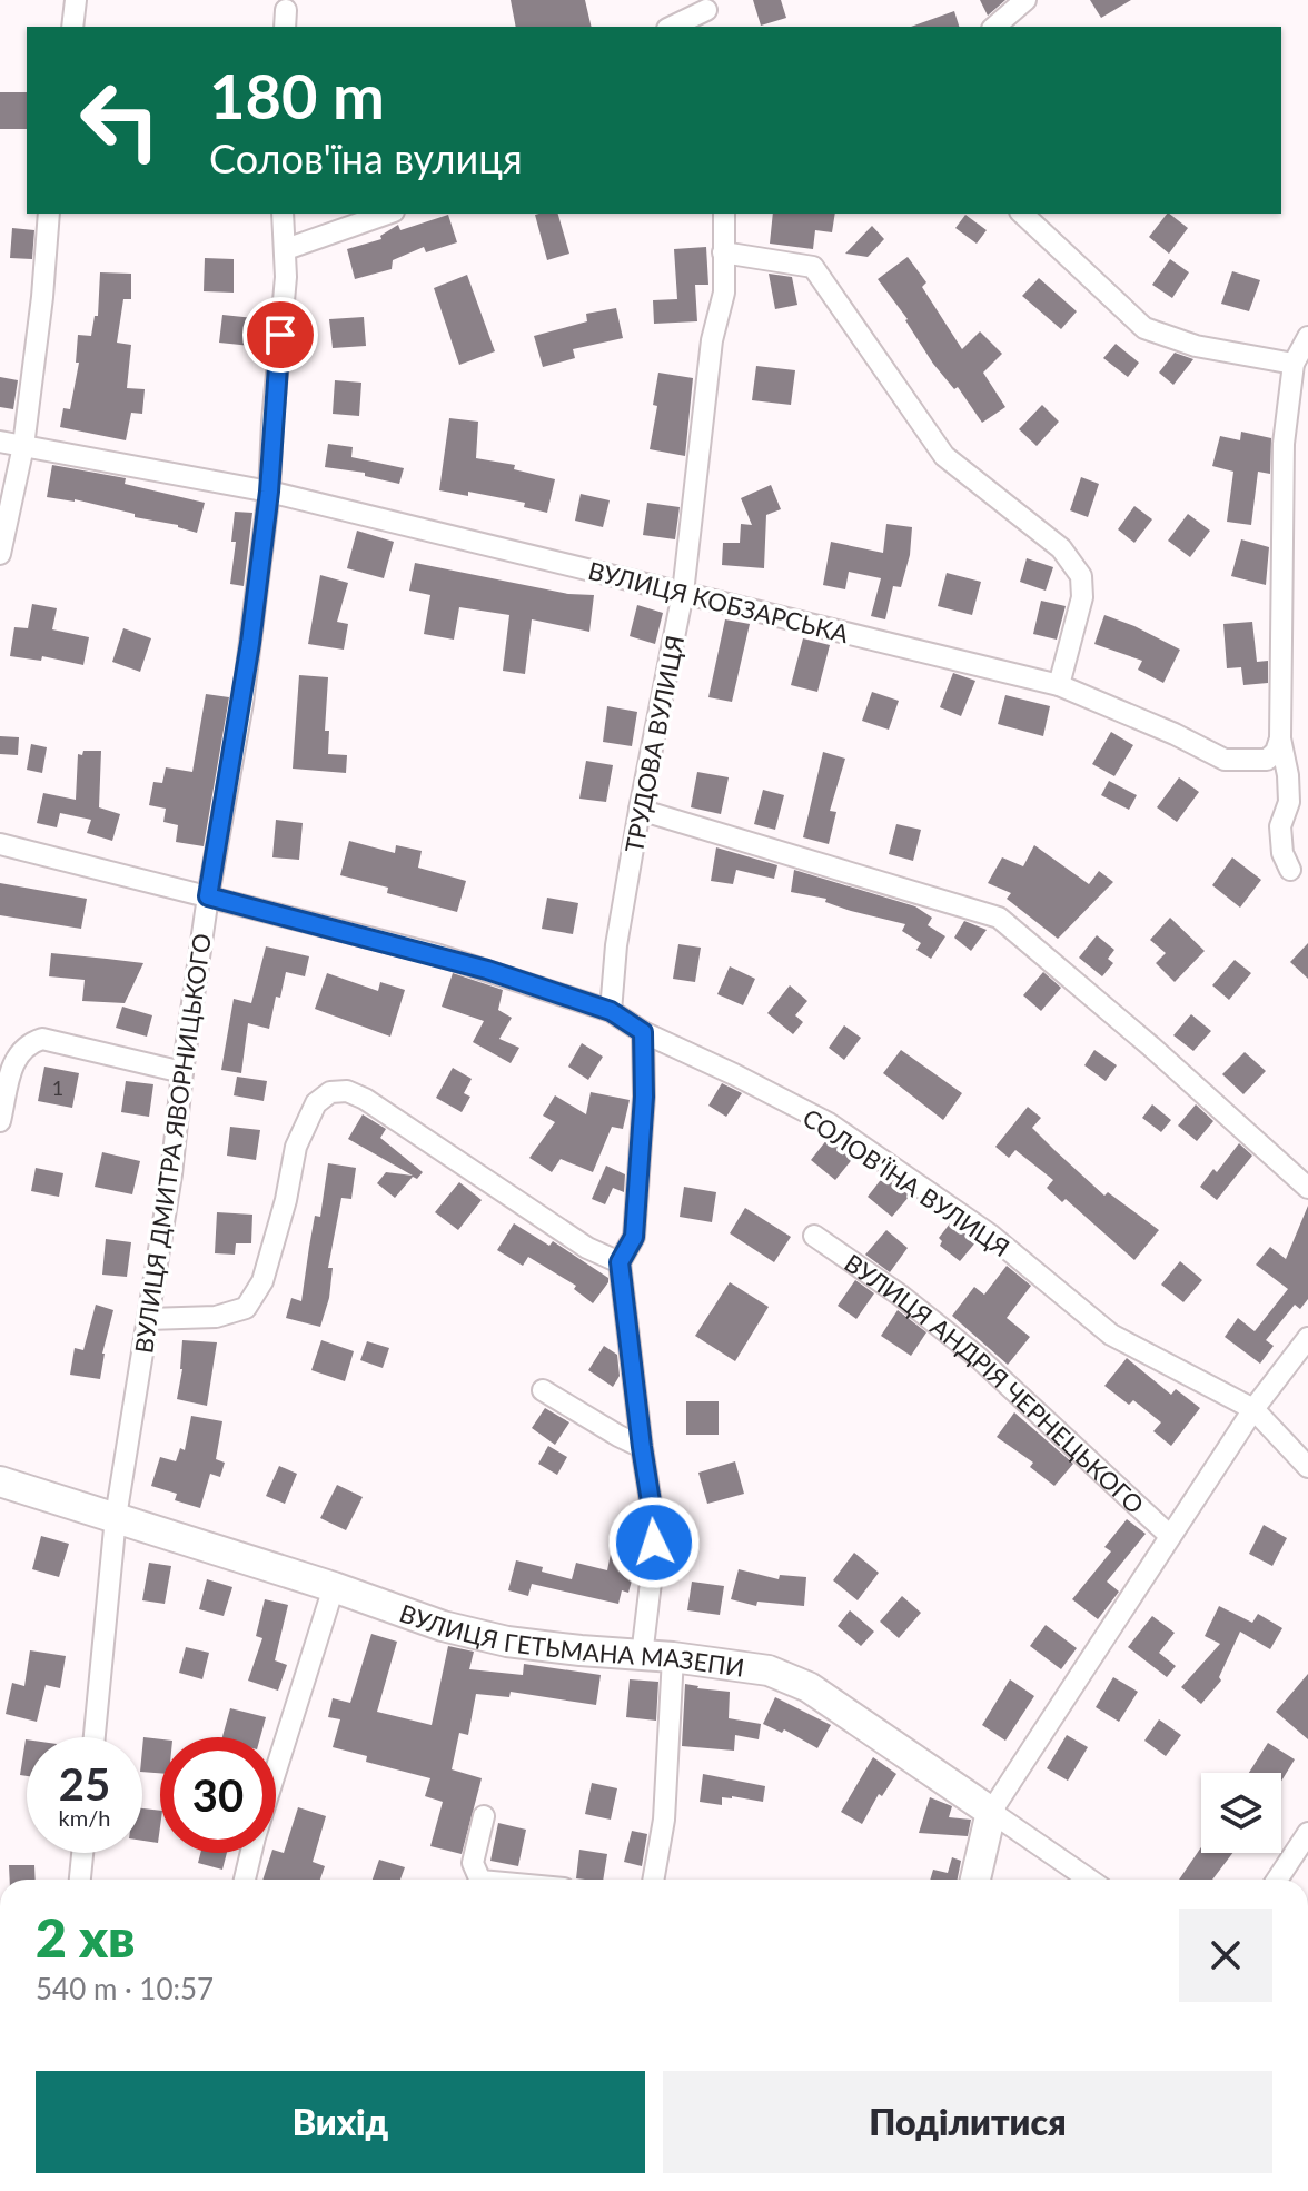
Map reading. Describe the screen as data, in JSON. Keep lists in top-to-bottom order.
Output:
{
  "streets": {
    "street": [
      "ВУЛИЦЯ КОБЗАРСЬКА",
      "ТРУДОВА ВУЛИЦЯ",
      "ВУЛИЦЯ ДМИТРА ЯВОРНИЦЬКОГО",
      "СОЛОВ'ЇНА ВУЛИЦЯ",
      "ВУЛИЦЯ АНДРІЯ ЧЕРНЕЦЬКОГО",
      "ВУЛИЦЯ ГЕТЬМАНА МАЗЕПИ"
    ]
  },
  "crossings": [
    ["ВУЛИЦЯ КОБЗАРСЬКА", "ТРУДОВА ВУЛИЦЯ"],
    ["ВУЛИЦЯ КОБЗАРСЬКА", "ВУЛИЦЯ ДМИТРА ЯВОРНИЦЬКОГО"],
    ["ТРУДОВА ВУЛИЦЯ", "СОЛОВ'ЇНА ВУЛИЦЯ"],
    ["ВУЛИЦЯ ДМИТРА ЯВОРНИЦЬКОГО", "СОЛОВ'ЇНА ВУЛИЦЯ"],
    ["ВУЛИЦЯ ДМИТРА ЯВОРНИЦЬКОГО", "ВУЛИЦЯ ГЕТЬМАНА МАЗЕПИ"]
  ],
  "house_numbers": ["1"],
  "page": {
    "turn": ["180 m", "Солов'їна вулиця"],
    "speed": "25 km/h",
    "limit": "30",
    "heading": ["2 хв", "540 m · 10:57"],
    "buttons": ["Вихід", "Поділитися"]
  }
}
